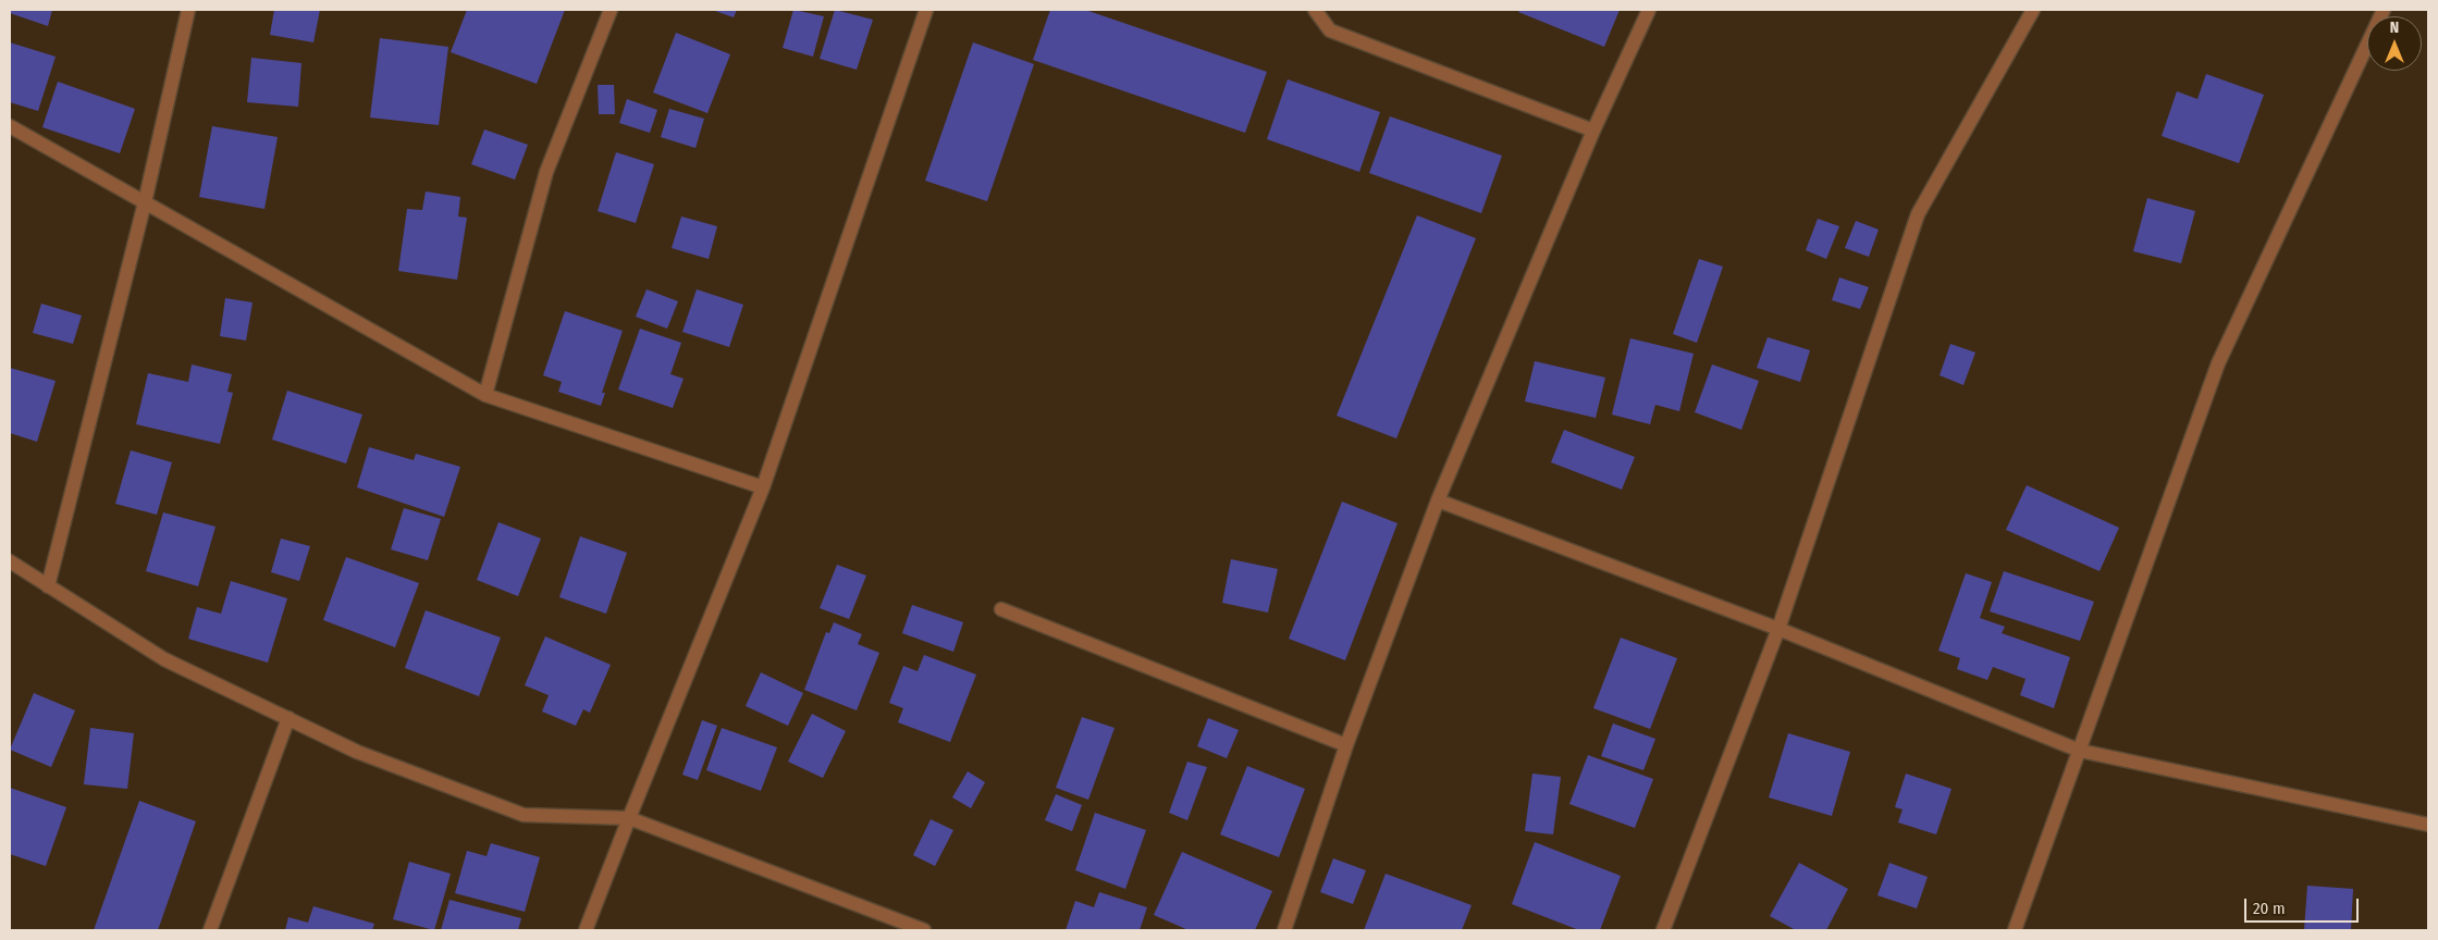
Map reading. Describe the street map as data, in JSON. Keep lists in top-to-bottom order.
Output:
{
  "scale_bar": "20 m",
  "north": "top"
}
